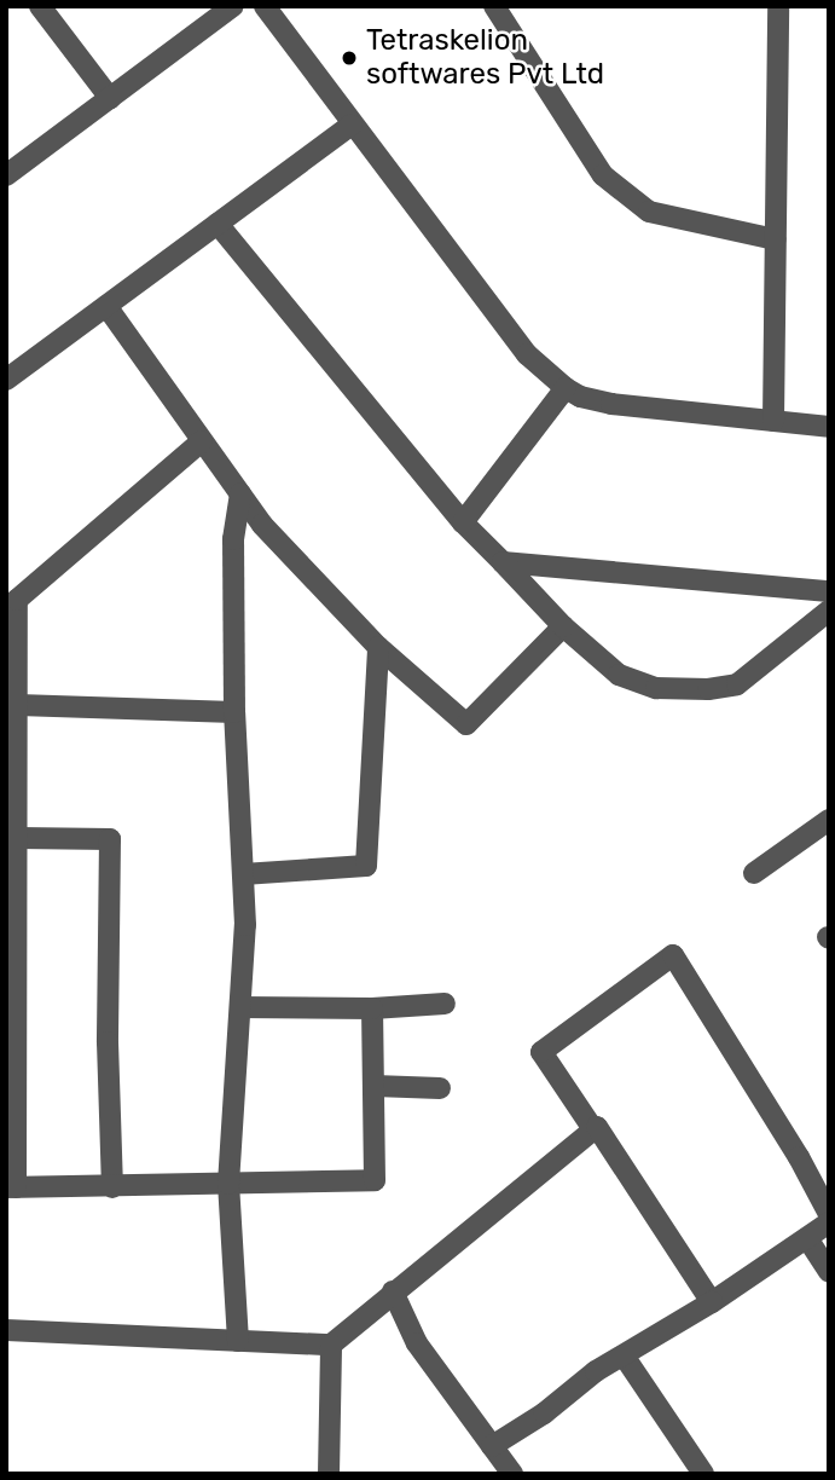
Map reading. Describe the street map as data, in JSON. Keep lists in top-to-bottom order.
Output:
{
  "places": ["Tetraskelion softwares Pvt Ltd"]
}
